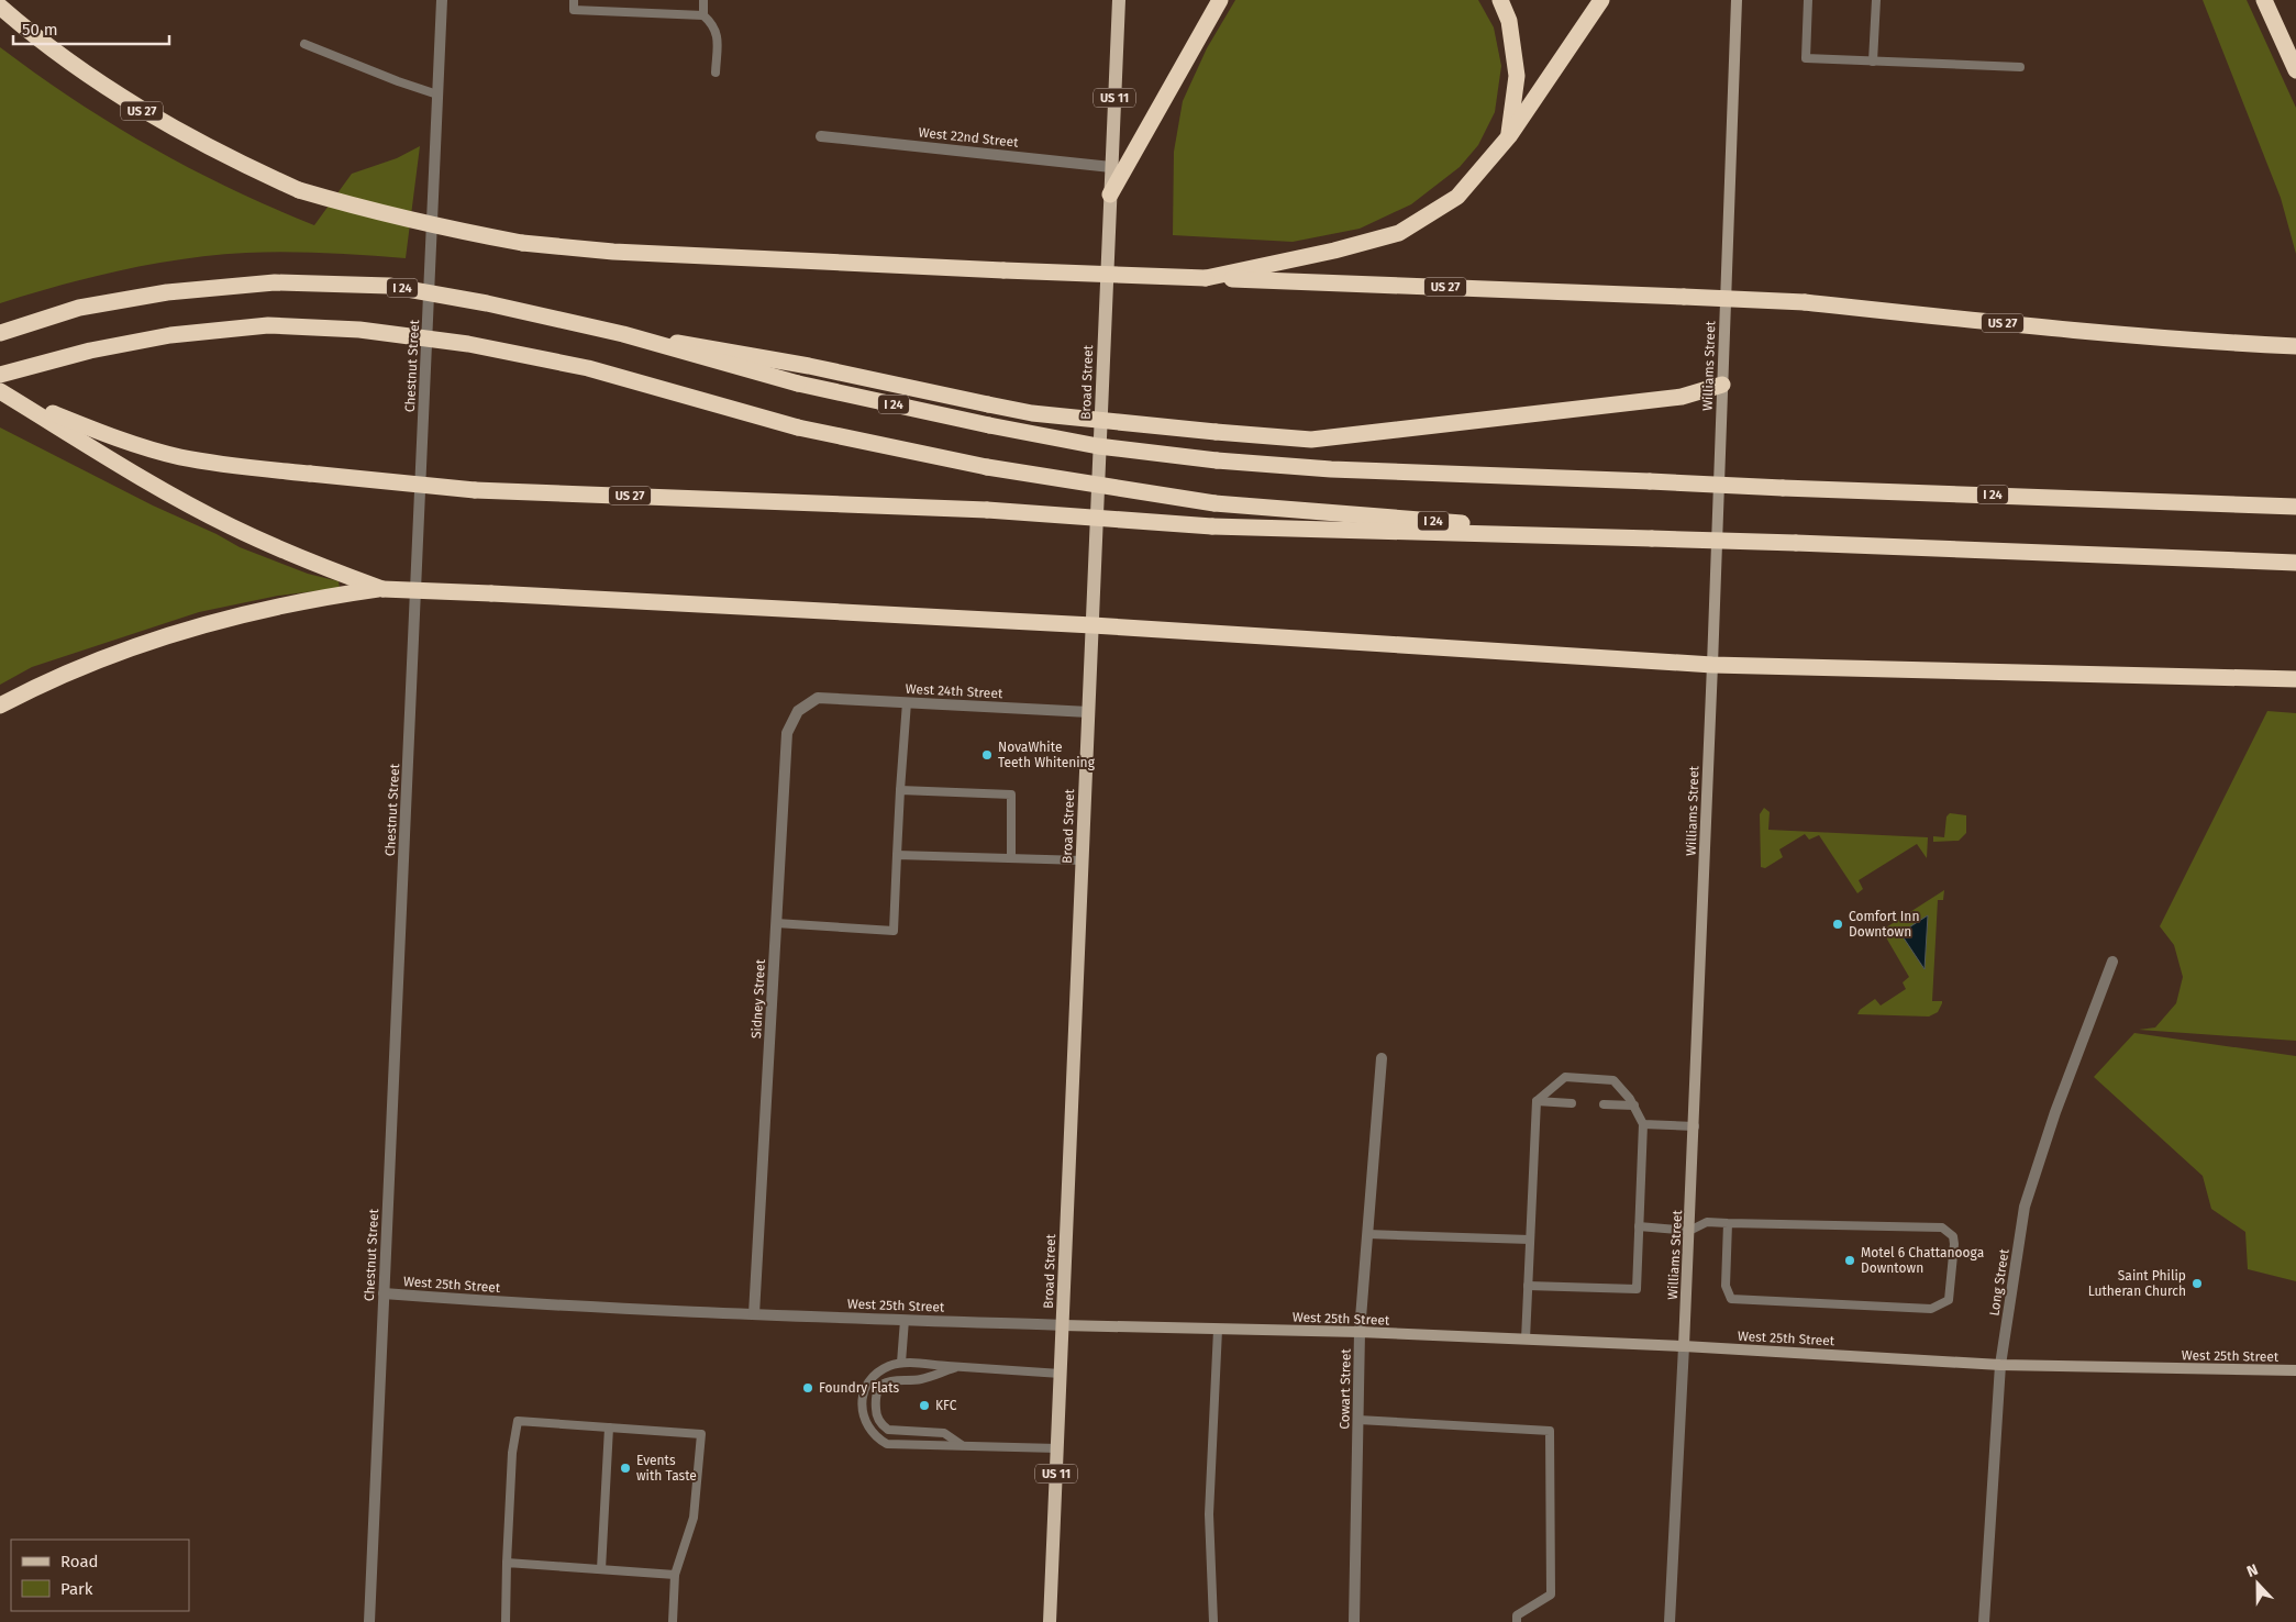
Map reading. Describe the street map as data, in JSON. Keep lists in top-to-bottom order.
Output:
{
  "streets": {
    "highway": ["US 27", "I 24"],
    "main road": ["US 11", "Broad Street"],
    "street": [
      "West 22nd Street",
      "Chestnut Street",
      "Williams Street",
      "West 24th Street",
      "Sidney Street",
      "Long Street",
      "West 25th Street",
      "Cowart Street"
    ]
  },
  "crossings": [
    ["US 27", "I 24"],
    ["West 22nd Street", "Broad Street"],
    ["Chestnut Street", "West 25th Street"],
    ["Williams Street", "West 25th Street"],
    ["Broad Street", "West 24th Street"],
    ["Broad Street", "West 25th Street"],
    ["West 24th Street", "Sidney Street"],
    ["Sidney Street", "West 25th Street"],
    ["Long Street", "West 25th Street"],
    ["West 25th Street", "Cowart Street"]
  ],
  "places": [
    "NovaWhite Teeth Whitening",
    "Comfort Inn Downtown",
    "Motel 6 Chattanooga Downtown",
    "Saint Philip Lutheran Church",
    "Foundry Flats",
    "KFC",
    "Events with Taste"
  ],
  "legend": ["Road", "Park"],
  "scale_bar": "50 m",
  "north": "top"
}
